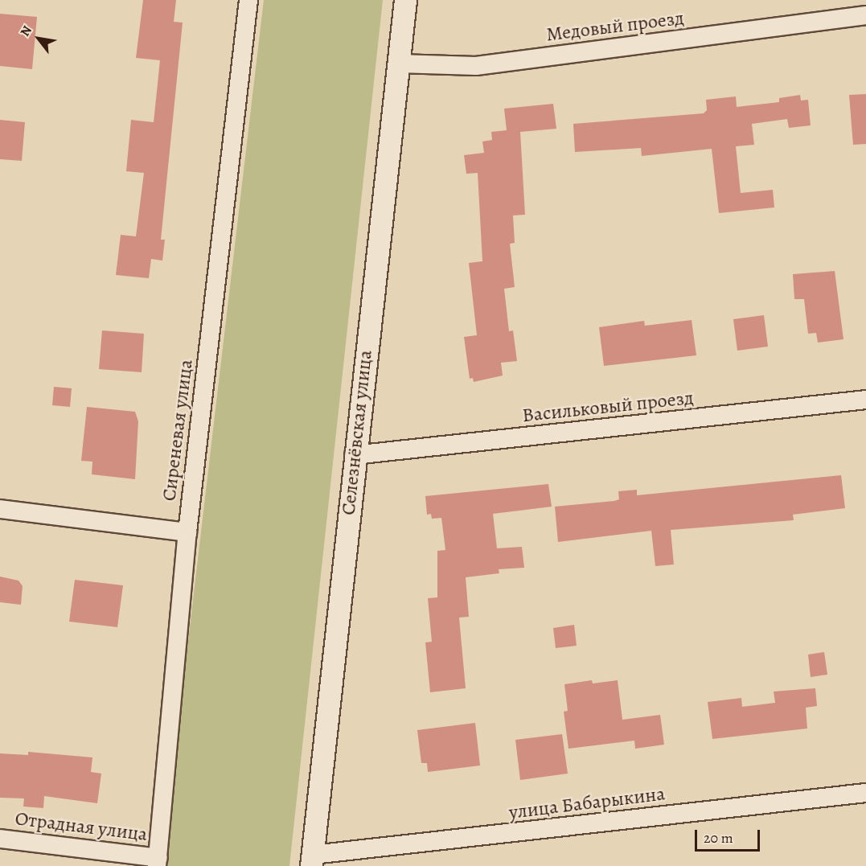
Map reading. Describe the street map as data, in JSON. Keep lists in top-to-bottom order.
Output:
{
  "streets": {
    "street": [
      "Медовый проезд",
      "Васильковый проезд",
      "Сиреневая улица",
      "Селезнёвская улица",
      "улица Бабарыкина",
      "Отрадная улица"
    ]
  },
  "crossings": [
    ["Медовый проезд", "Селезнёвская улица"],
    ["Васильковый проезд", "Селезнёвская улица"],
    ["Сиреневая улица", "Отрадная улица"],
    ["Селезнёвская улица", "улица Бабарыкина"]
  ],
  "scale_bar": "20 m",
  "north": "top left"
}
